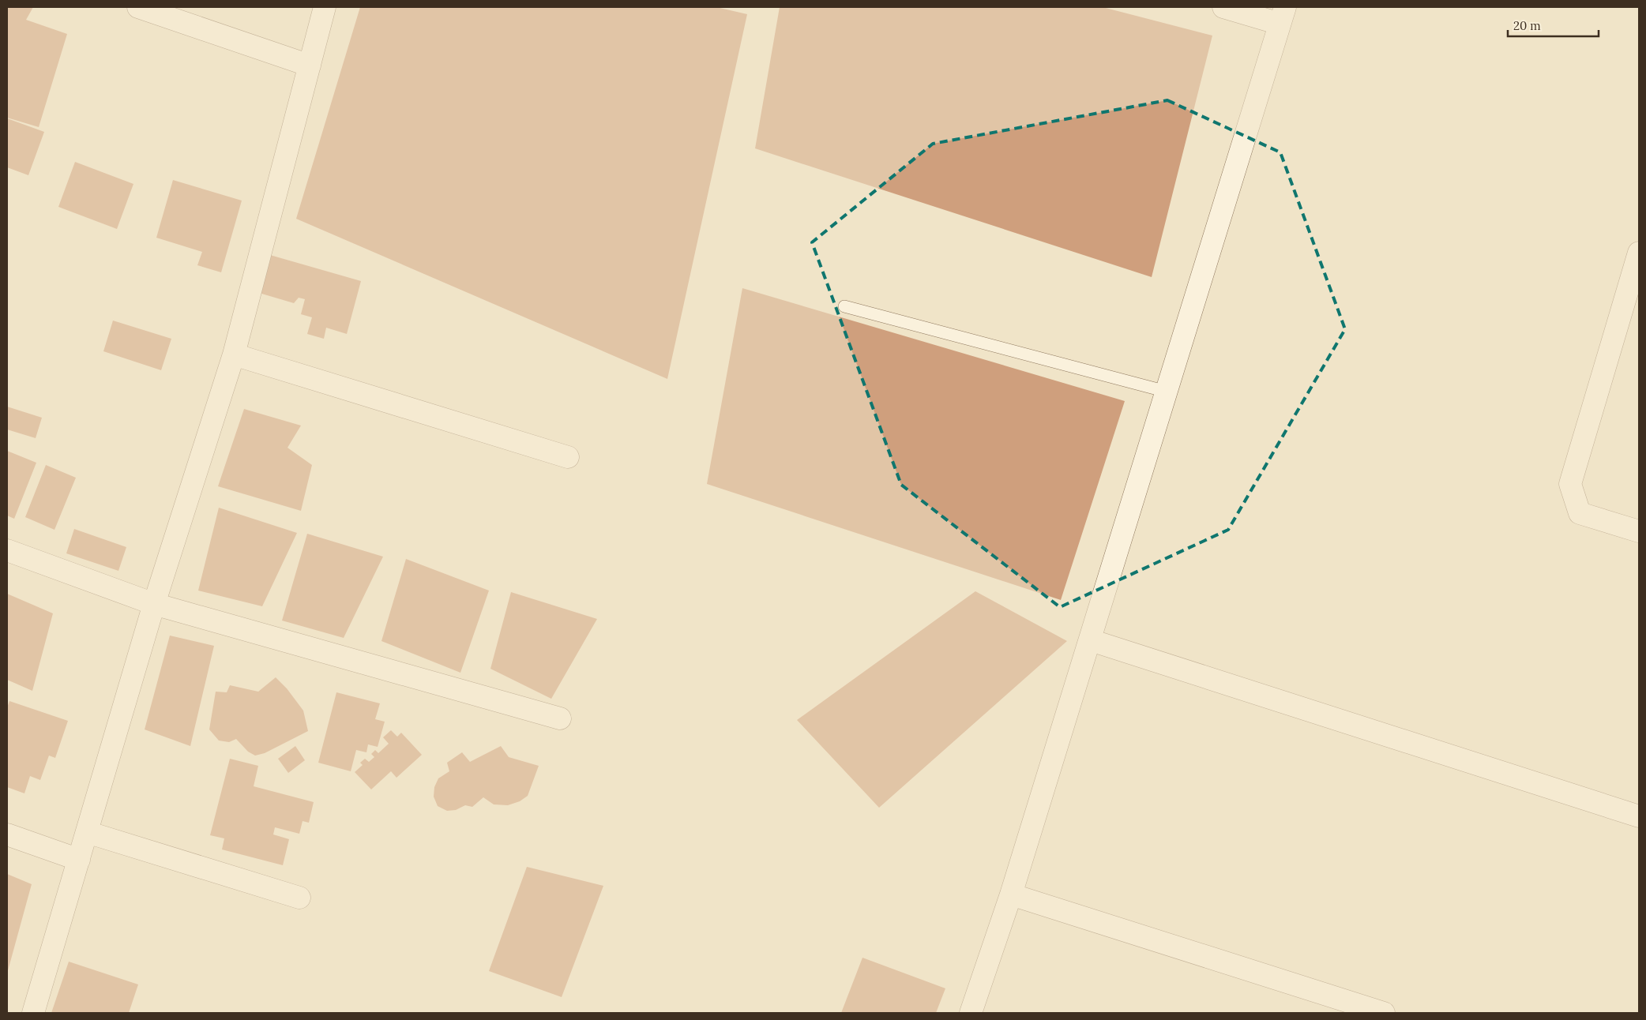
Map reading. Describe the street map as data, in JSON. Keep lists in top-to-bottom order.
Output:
{
  "scale_bar": "20 m"
}
